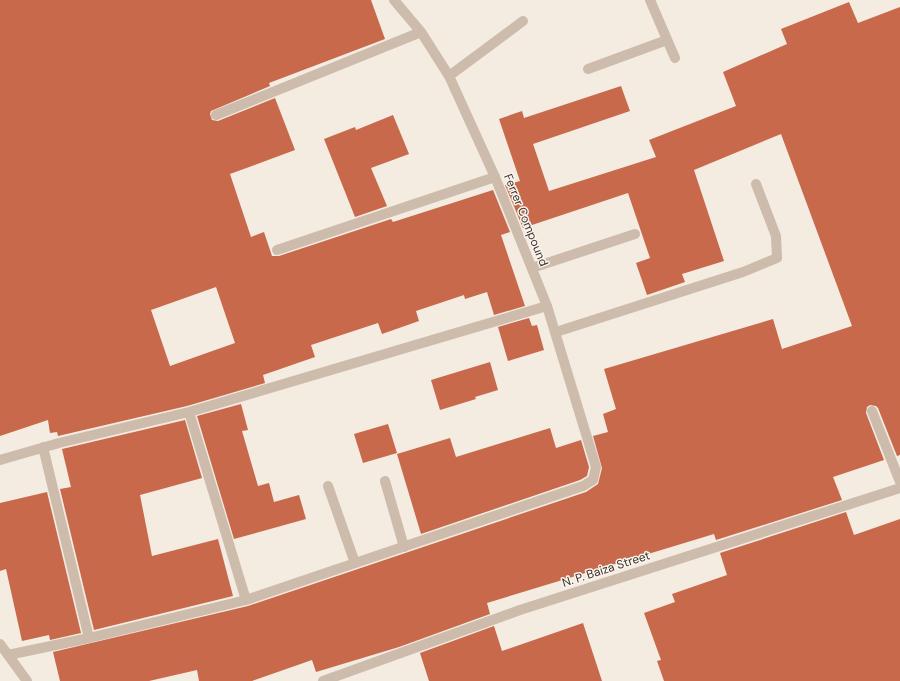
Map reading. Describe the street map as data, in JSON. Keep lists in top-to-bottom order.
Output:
{
  "streets": {
    "street": ["Ferrer Compound", "N. P. Baiza Street"]
  }
}
